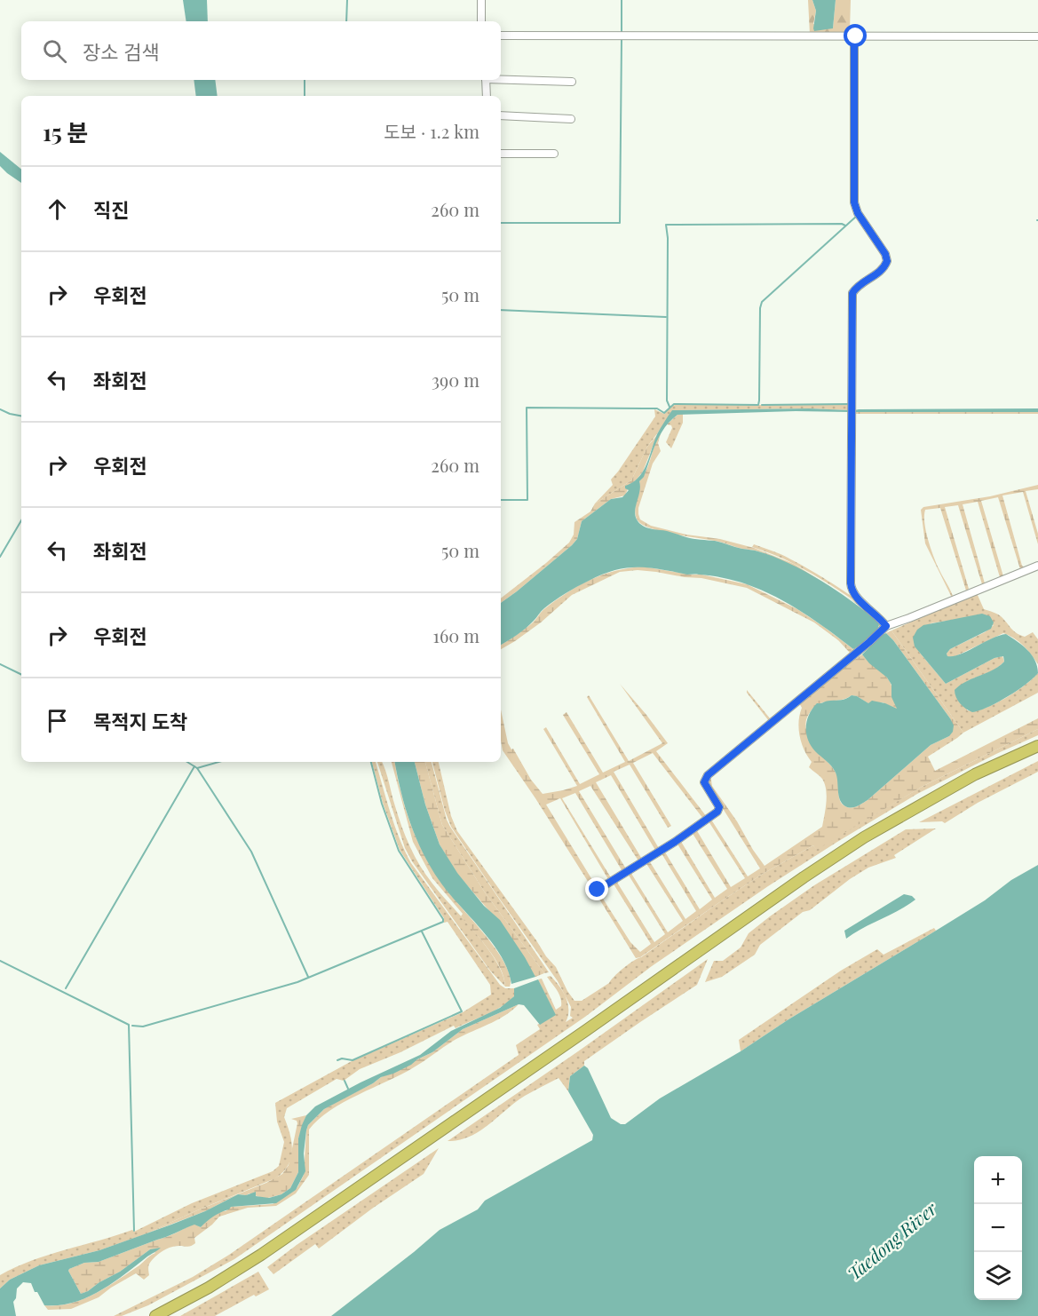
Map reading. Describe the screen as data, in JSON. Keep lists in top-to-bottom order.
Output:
{
  "water": ["Taedong River"],
  "page": {
    "search": "장소 검색",
    "heading": ["15 분", "도보 · 1.2 km"],
    "list": [
      ["직진", "260 m"],
      ["우회전", "50 m"],
      ["좌회전", "390 m"],
      ["우회전", "260 m"],
      ["좌회전", "50 m"],
      ["우회전", "160 m"],
      "목적지 도착"
    ],
    "map_buttons": ["+", "−"]
  }
}
